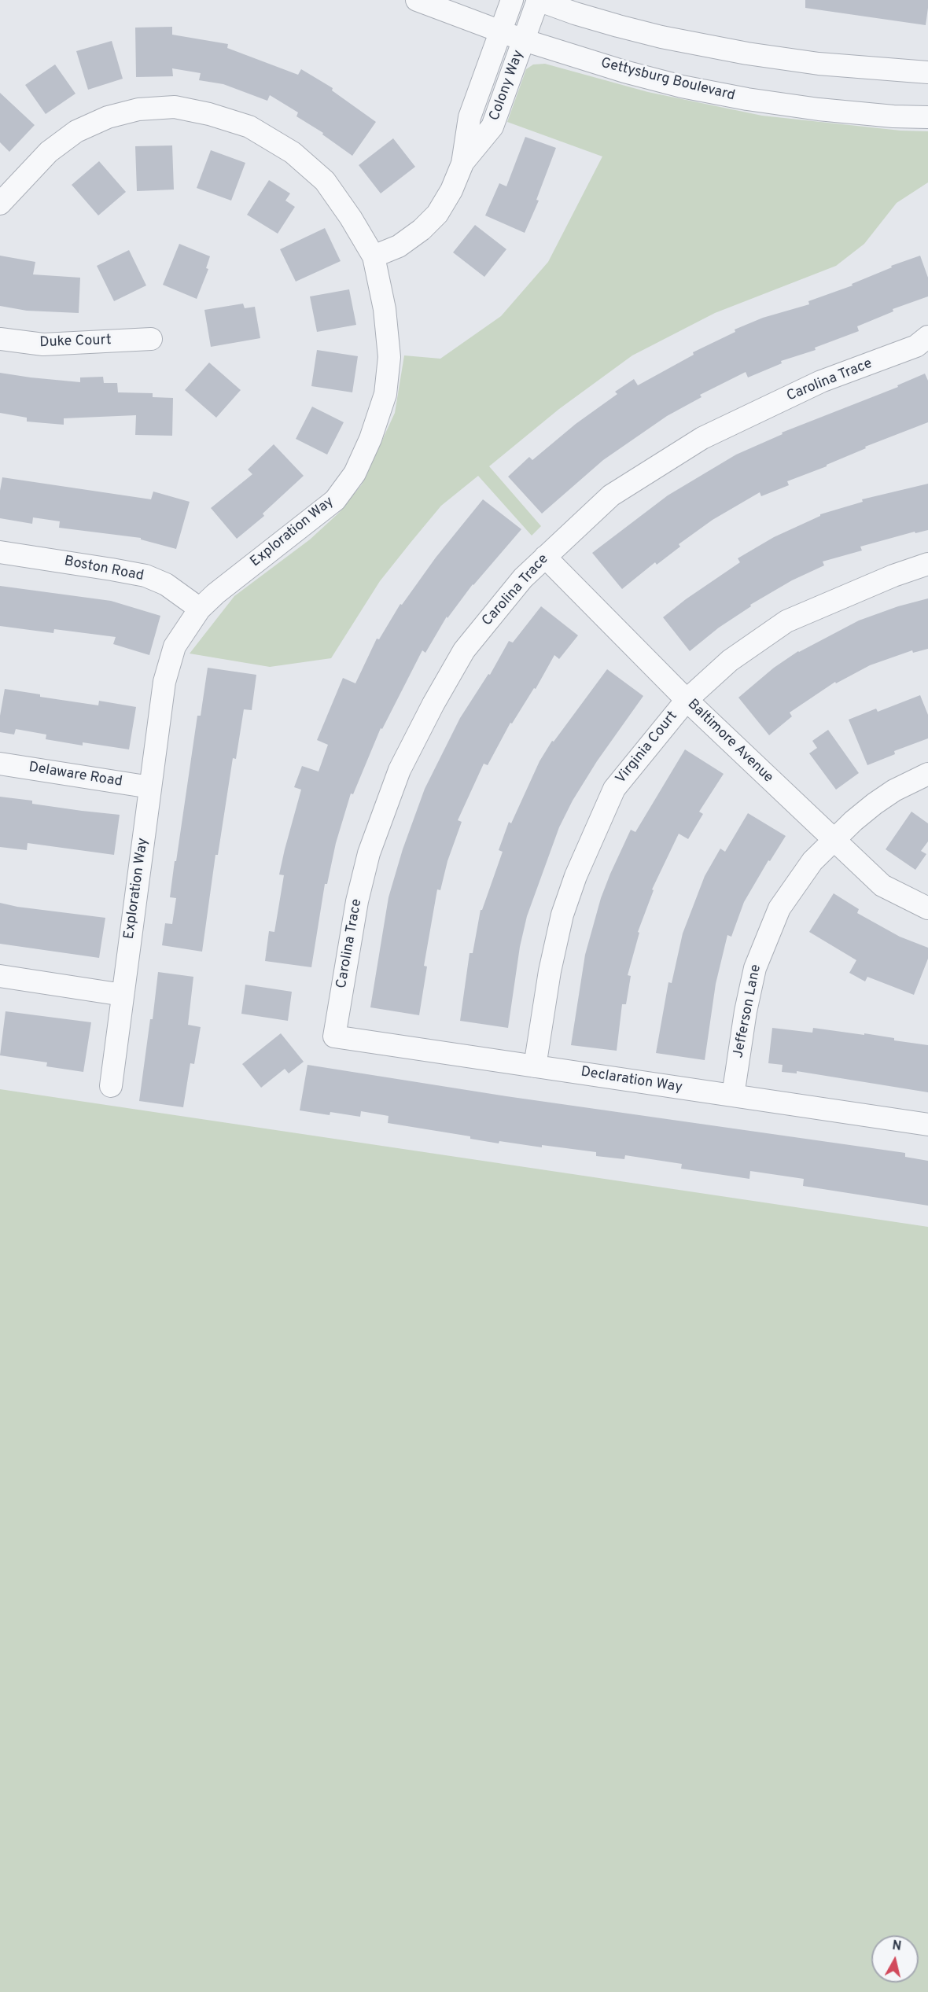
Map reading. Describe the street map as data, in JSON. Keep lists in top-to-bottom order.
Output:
{
  "streets": {
    "street": [
      "Gettysburg Boulevard",
      "Colony Way",
      "Duke Court",
      "Carolina Trace",
      "Exploration Way",
      "Boston Road",
      "Baltimore Avenue",
      "Virginia Court",
      "Delaware Road",
      "Jefferson Lane",
      "Declaration Way"
    ]
  },
  "crossings": [
    ["Gettysburg Boulevard", "Colony Way"],
    ["Colony Way", "Exploration Way"],
    ["Carolina Trace", "Baltimore Avenue"],
    ["Carolina Trace", "Declaration Way"],
    ["Exploration Way", "Boston Road"],
    ["Exploration Way", "Delaware Road"],
    ["Baltimore Avenue", "Virginia Court"],
    ["Baltimore Avenue", "Jefferson Lane"],
    ["Virginia Court", "Declaration Way"],
    ["Jefferson Lane", "Declaration Way"]
  ],
  "north": "top"
}
